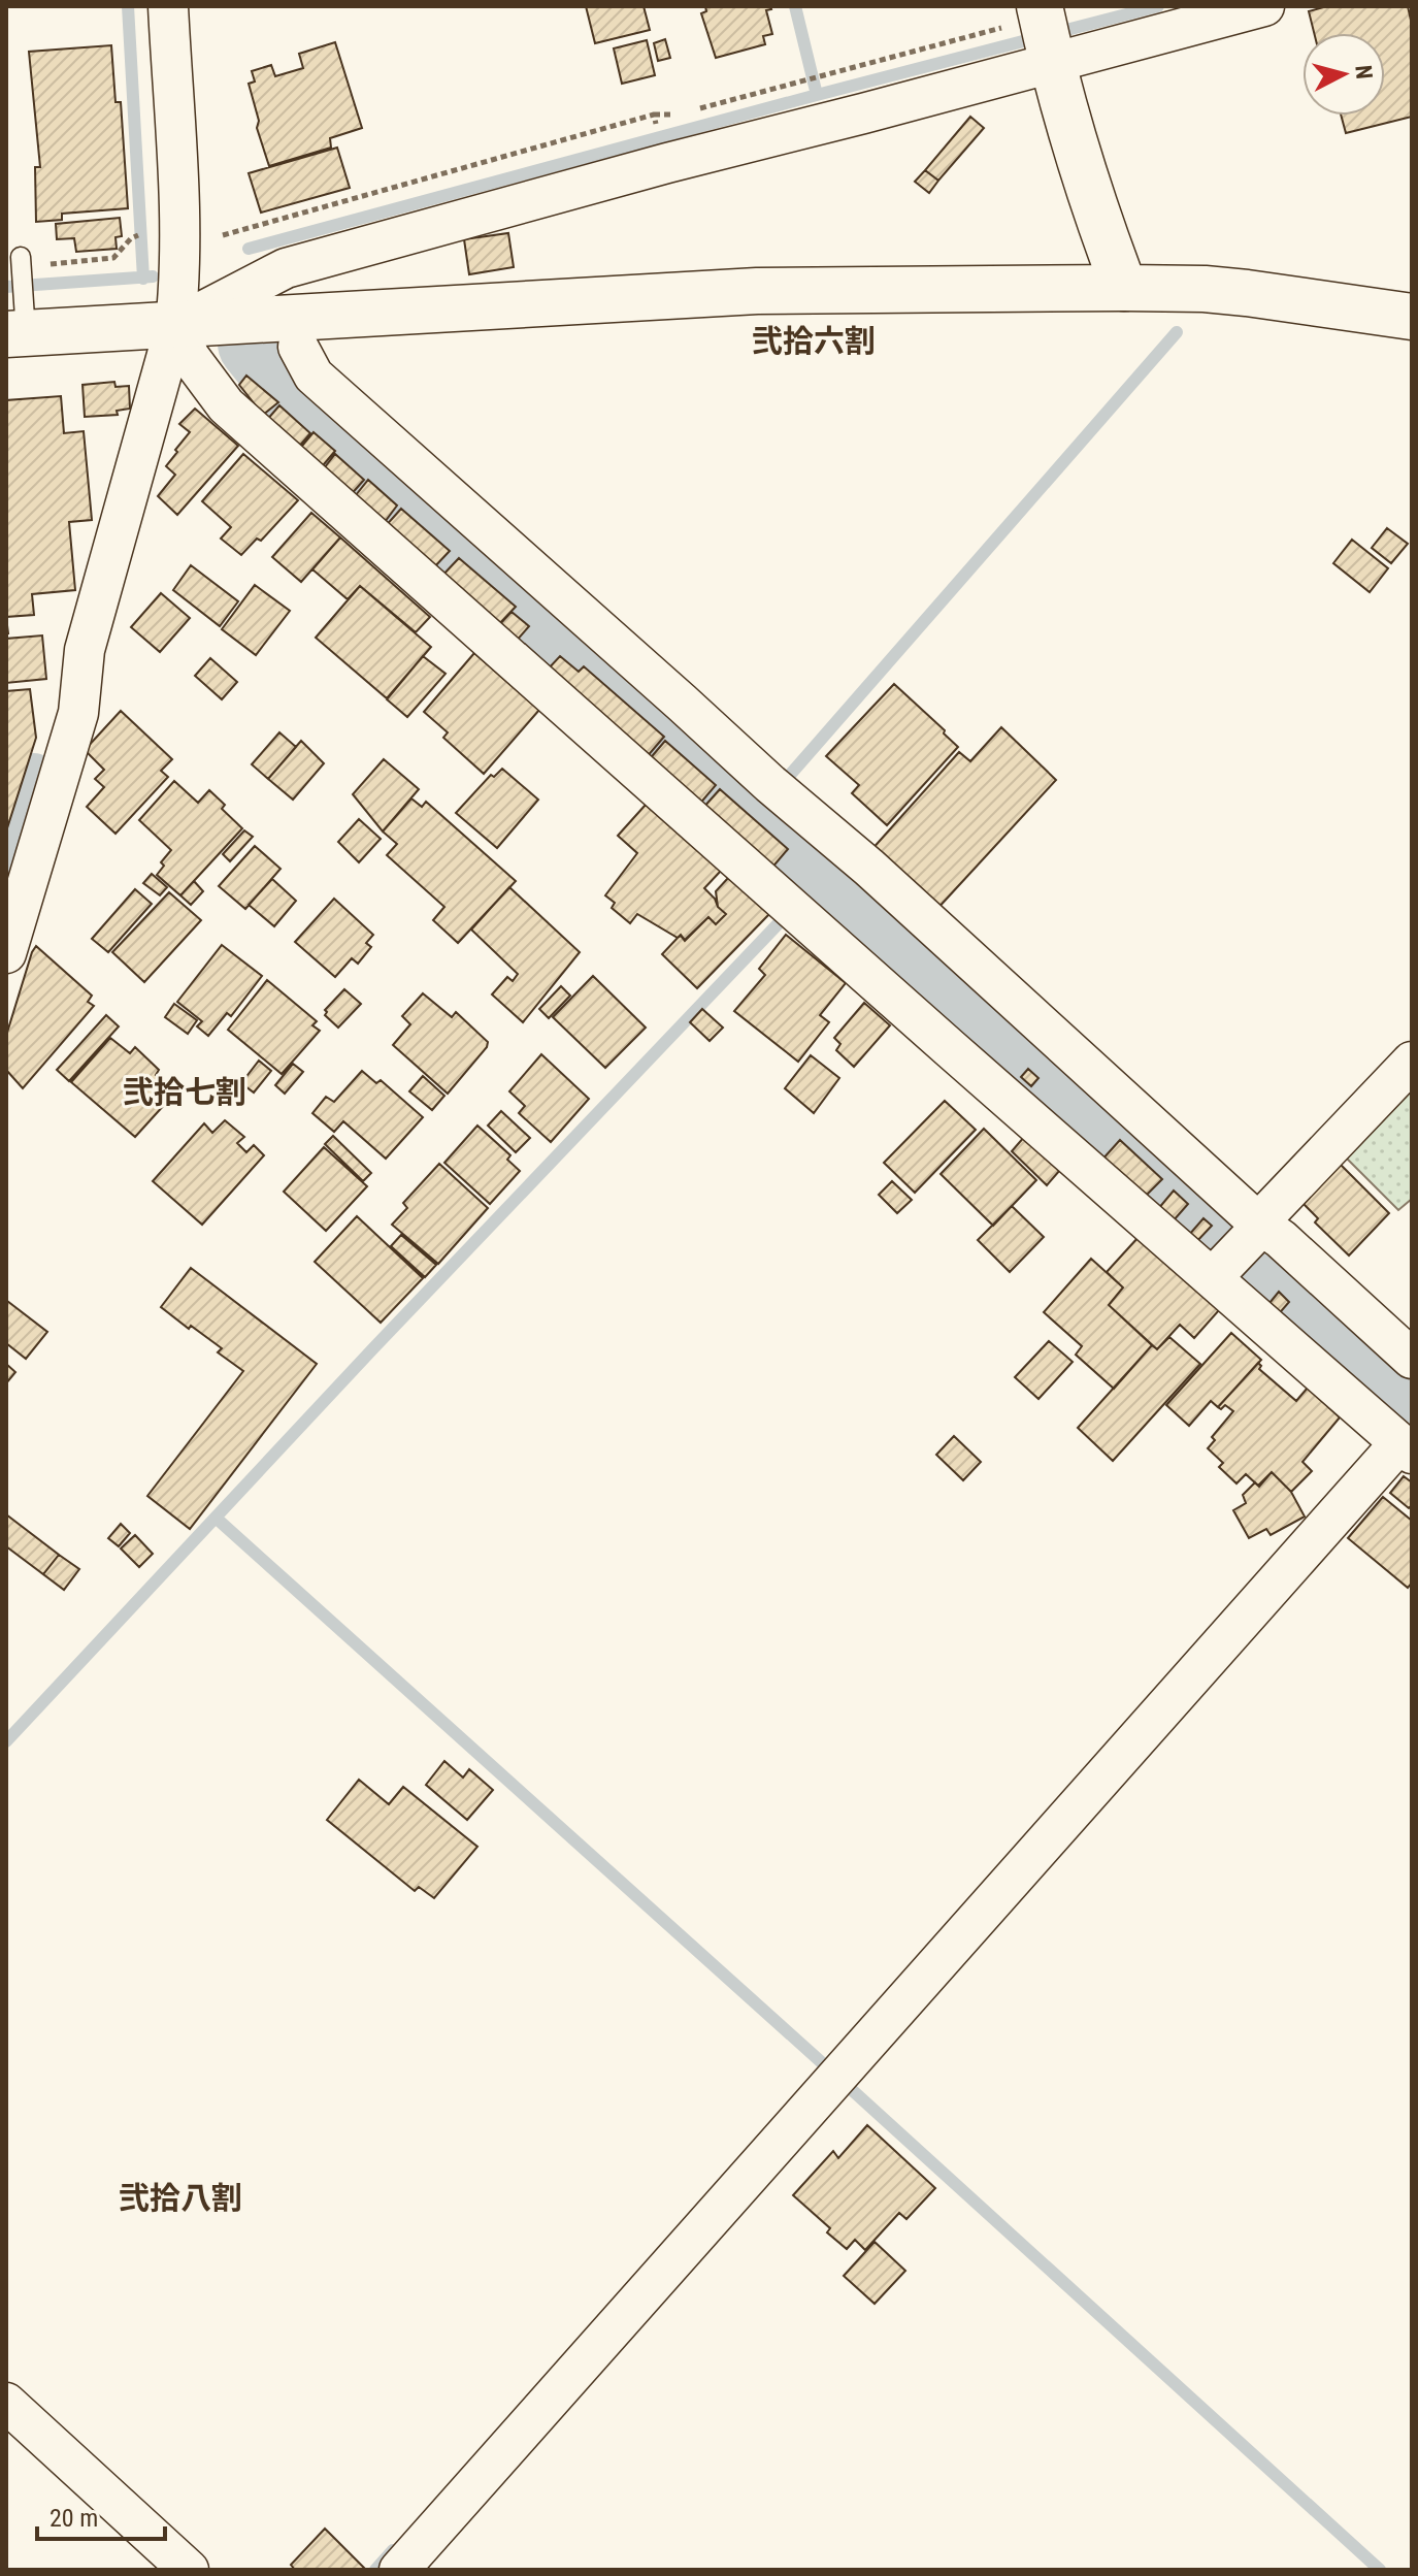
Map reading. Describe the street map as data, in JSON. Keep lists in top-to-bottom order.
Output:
{
  "districts": ["弐拾六割", "弐拾七割", "弐拾八割"],
  "scale_bar": "20 m",
  "north": "right"
}
